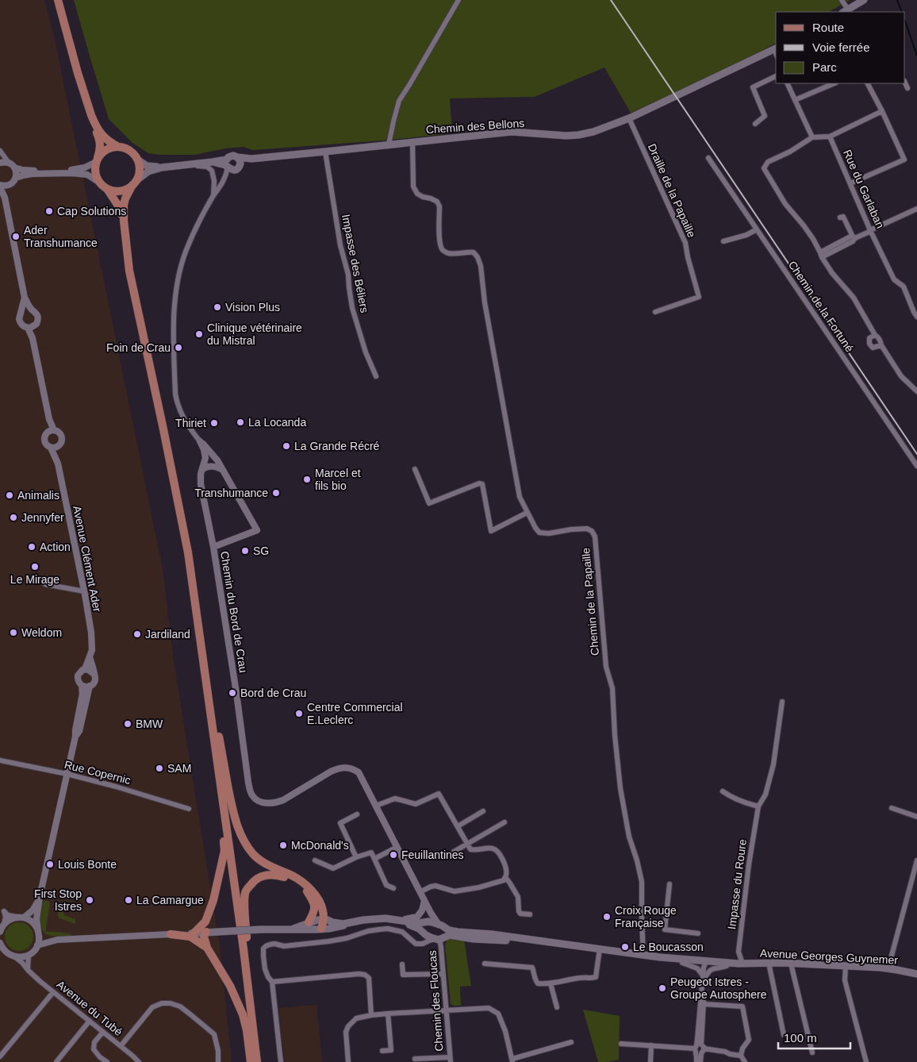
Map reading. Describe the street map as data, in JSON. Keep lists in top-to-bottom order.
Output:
{
  "streets": {
    "main road": ["Chemin des Bellons", "Avenue Georges Guynemer"],
    "street": [
      "Rue du Garlaban",
      "Draille de la Papaille",
      "Impasse des Béliers",
      "Chemin de la Fortuné",
      "Avenue Clément Ader",
      "Chemin de la Papaille",
      "Chemin du Bord de Crau",
      "Rue Copernic",
      "Impasse du Roure",
      "Chemin des Floucas",
      "Avenue du Tubé"
    ]
  },
  "crossings": [
    ["Chemin des Bellons", "Draille de la Papaille"],
    ["Chemin des Bellons", "Impasse des Béliers"],
    ["Chemin des Bellons", "Chemin de la Papaille"],
    ["Chemin des Bellons", "Chemin du Bord de Crau"],
    ["Chemin de la Papaille", "Avenue Georges Guynemer"],
    ["Chemin du Bord de Crau", "Avenue Georges Guynemer"],
    ["Impasse du Roure", "Avenue Georges Guynemer"],
    ["Avenue Georges Guynemer", "Chemin des Floucas"]
  ],
  "places": [
    "Cap Solutions",
    "Ader Transhumance",
    "Vision Plus",
    "Clinique vétérinaire du Mistral",
    "Foin de Crau",
    "La Locanda",
    "Thiriet",
    "La Grande Récré",
    "Marcel et fils bio",
    "Transhumance",
    "Animalis",
    "Jennyfer",
    "Action",
    "SG",
    "Le Mirage",
    "Weldom",
    "Jardiland",
    "Bord de Crau",
    "Centre Commercial E.Leclerc",
    "BMW",
    "SAM",
    "McDonald's",
    "Feuillantines",
    "Louis Bonte",
    "First Stop Istres",
    "La Camargue",
    "Croix Rouge Française",
    "Le Boucasson",
    "Peugeot Istres - Groupe Autosphere"
  ],
  "legend": ["Route", "Voie ferrée", "Parc"],
  "scale_bar": "100 m"
}
